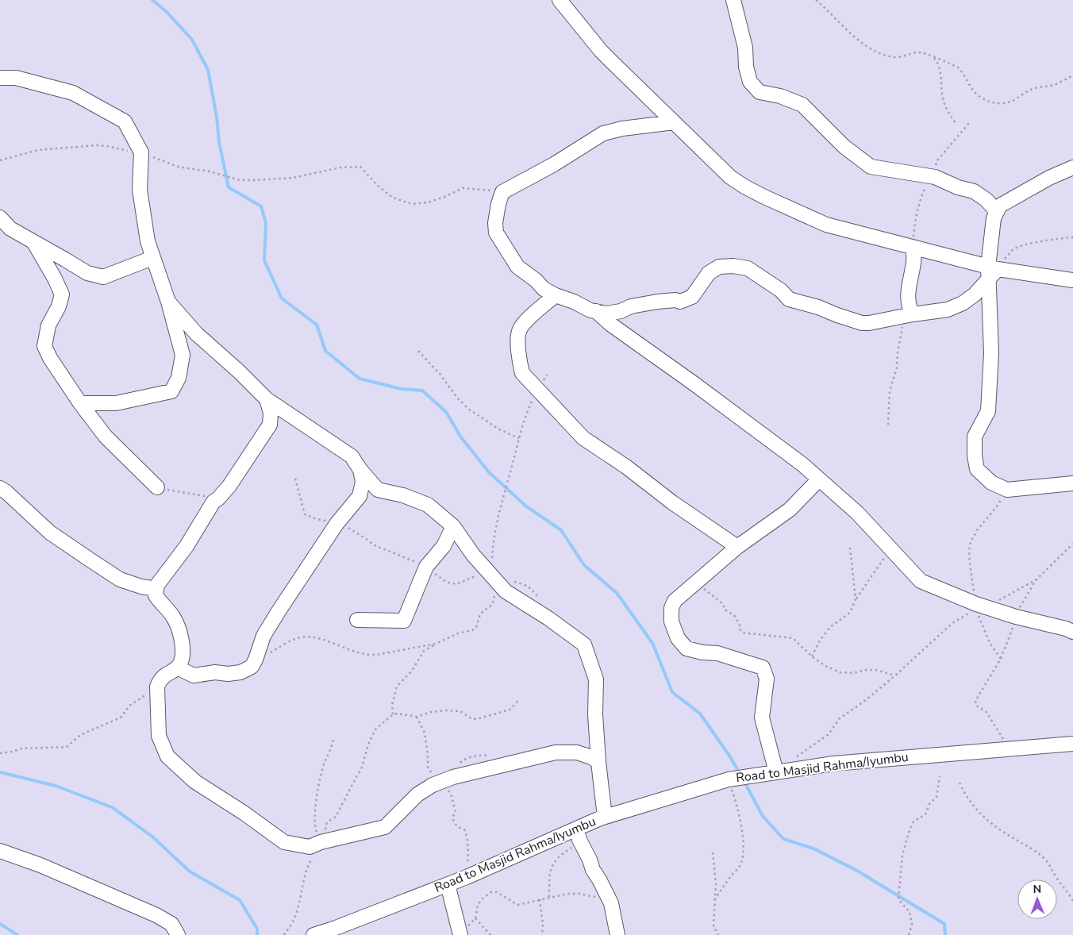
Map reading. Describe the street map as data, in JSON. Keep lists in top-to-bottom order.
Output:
{
  "streets": {
    "street": ["Road to Masjid Rahma/Iyumbu"]
  },
  "north": "top"
}
